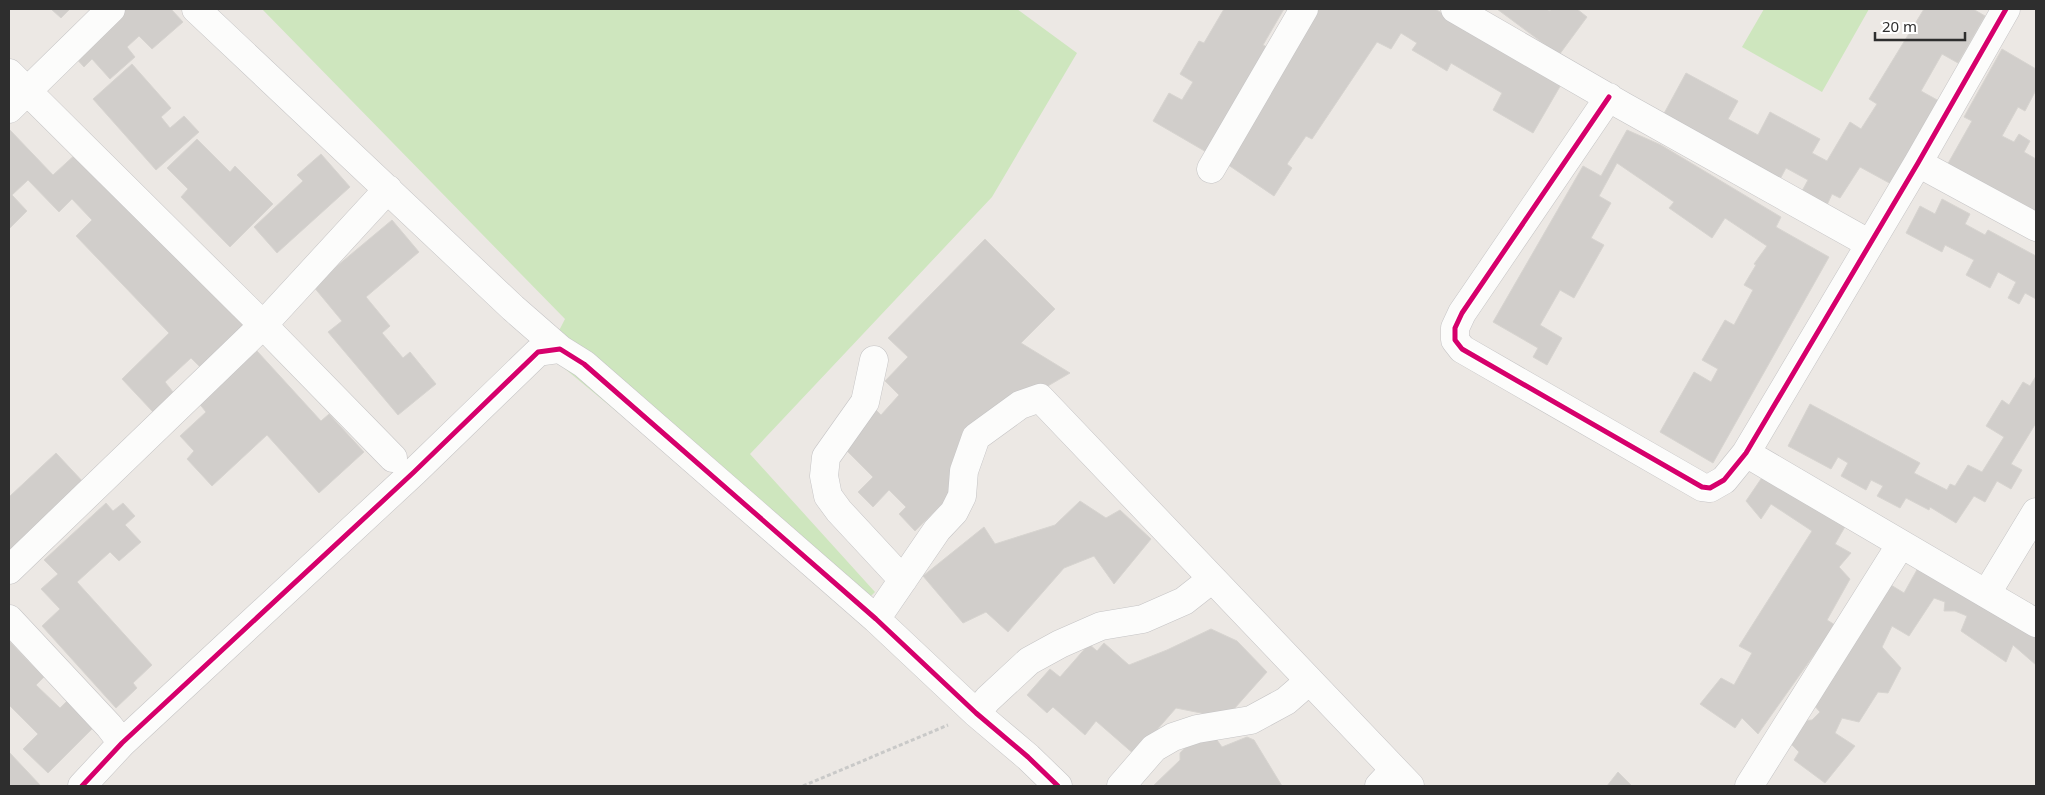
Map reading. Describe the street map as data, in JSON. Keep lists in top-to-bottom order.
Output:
{
  "scale_bar": "20 m"
}
